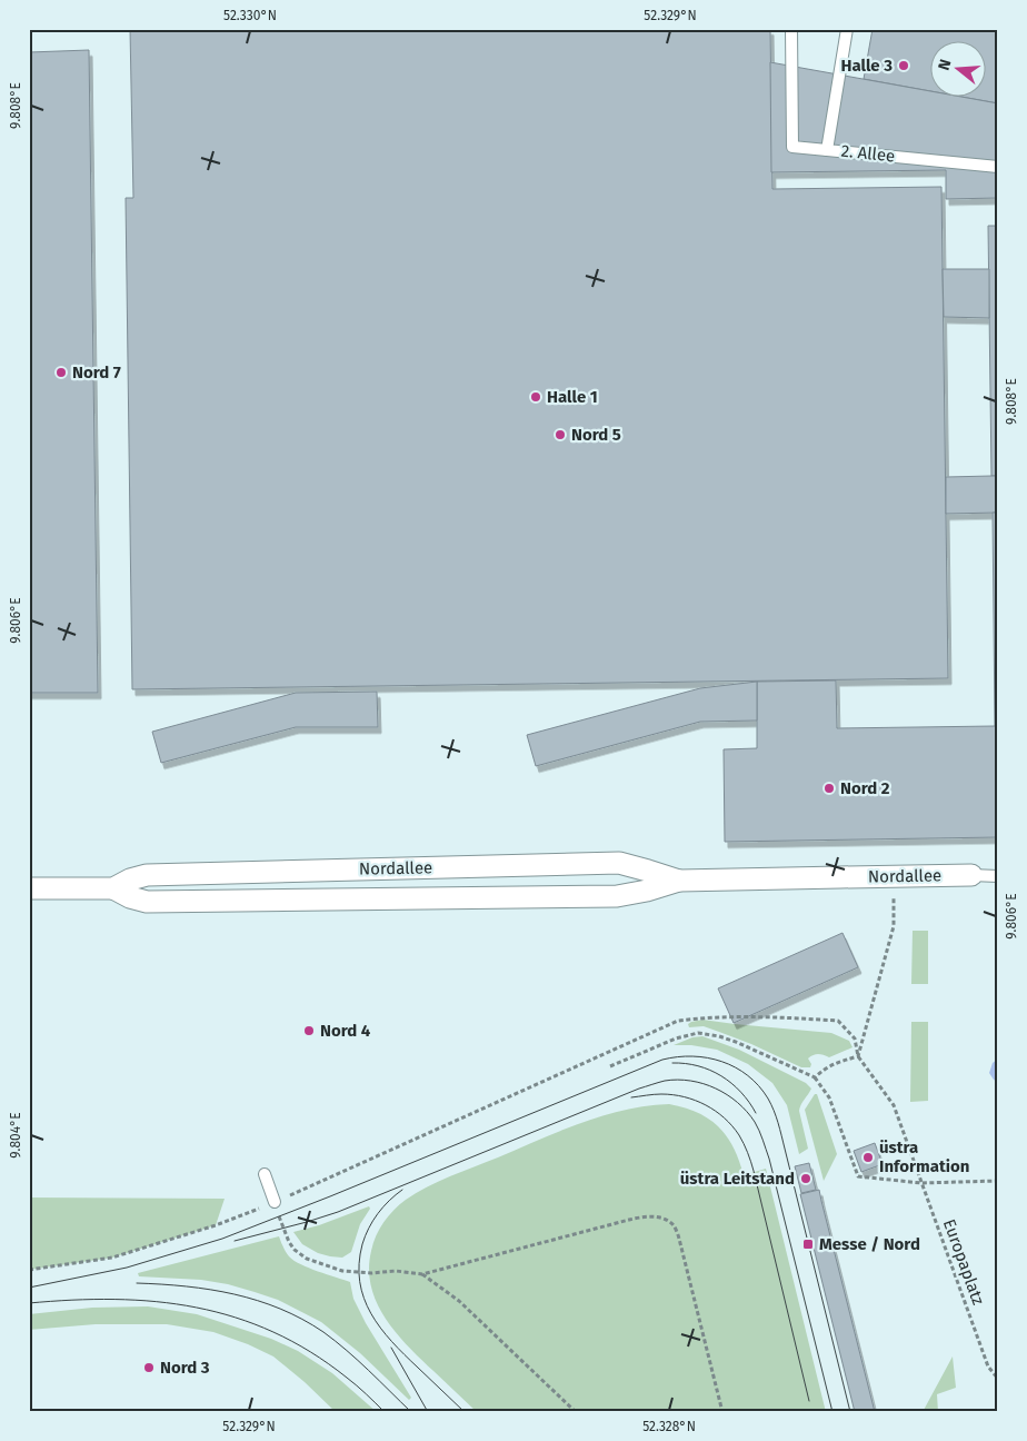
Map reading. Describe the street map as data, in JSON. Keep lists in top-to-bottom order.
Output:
{
  "streets": {
    "street": ["Nordallee"],
    "lane": ["2. Allee"],
    "path": ["Europaplatz"]
  },
  "places": {
    "other": [
      "Halle 3",
      "Nord 7",
      "Halle 1",
      "Nord 5",
      "Nord 2",
      "Nord 4",
      "üstra Information",
      "üstra Leitstand",
      "Nord 3"
    ],
    "transit": ["Messe / Nord"]
  },
  "north": "left",
  "coordinates": [
    "52.330°N",
    "52.329°N",
    "9.808°E",
    "9.806°E",
    "9.804°E",
    "52.328°N"
  ]
}
